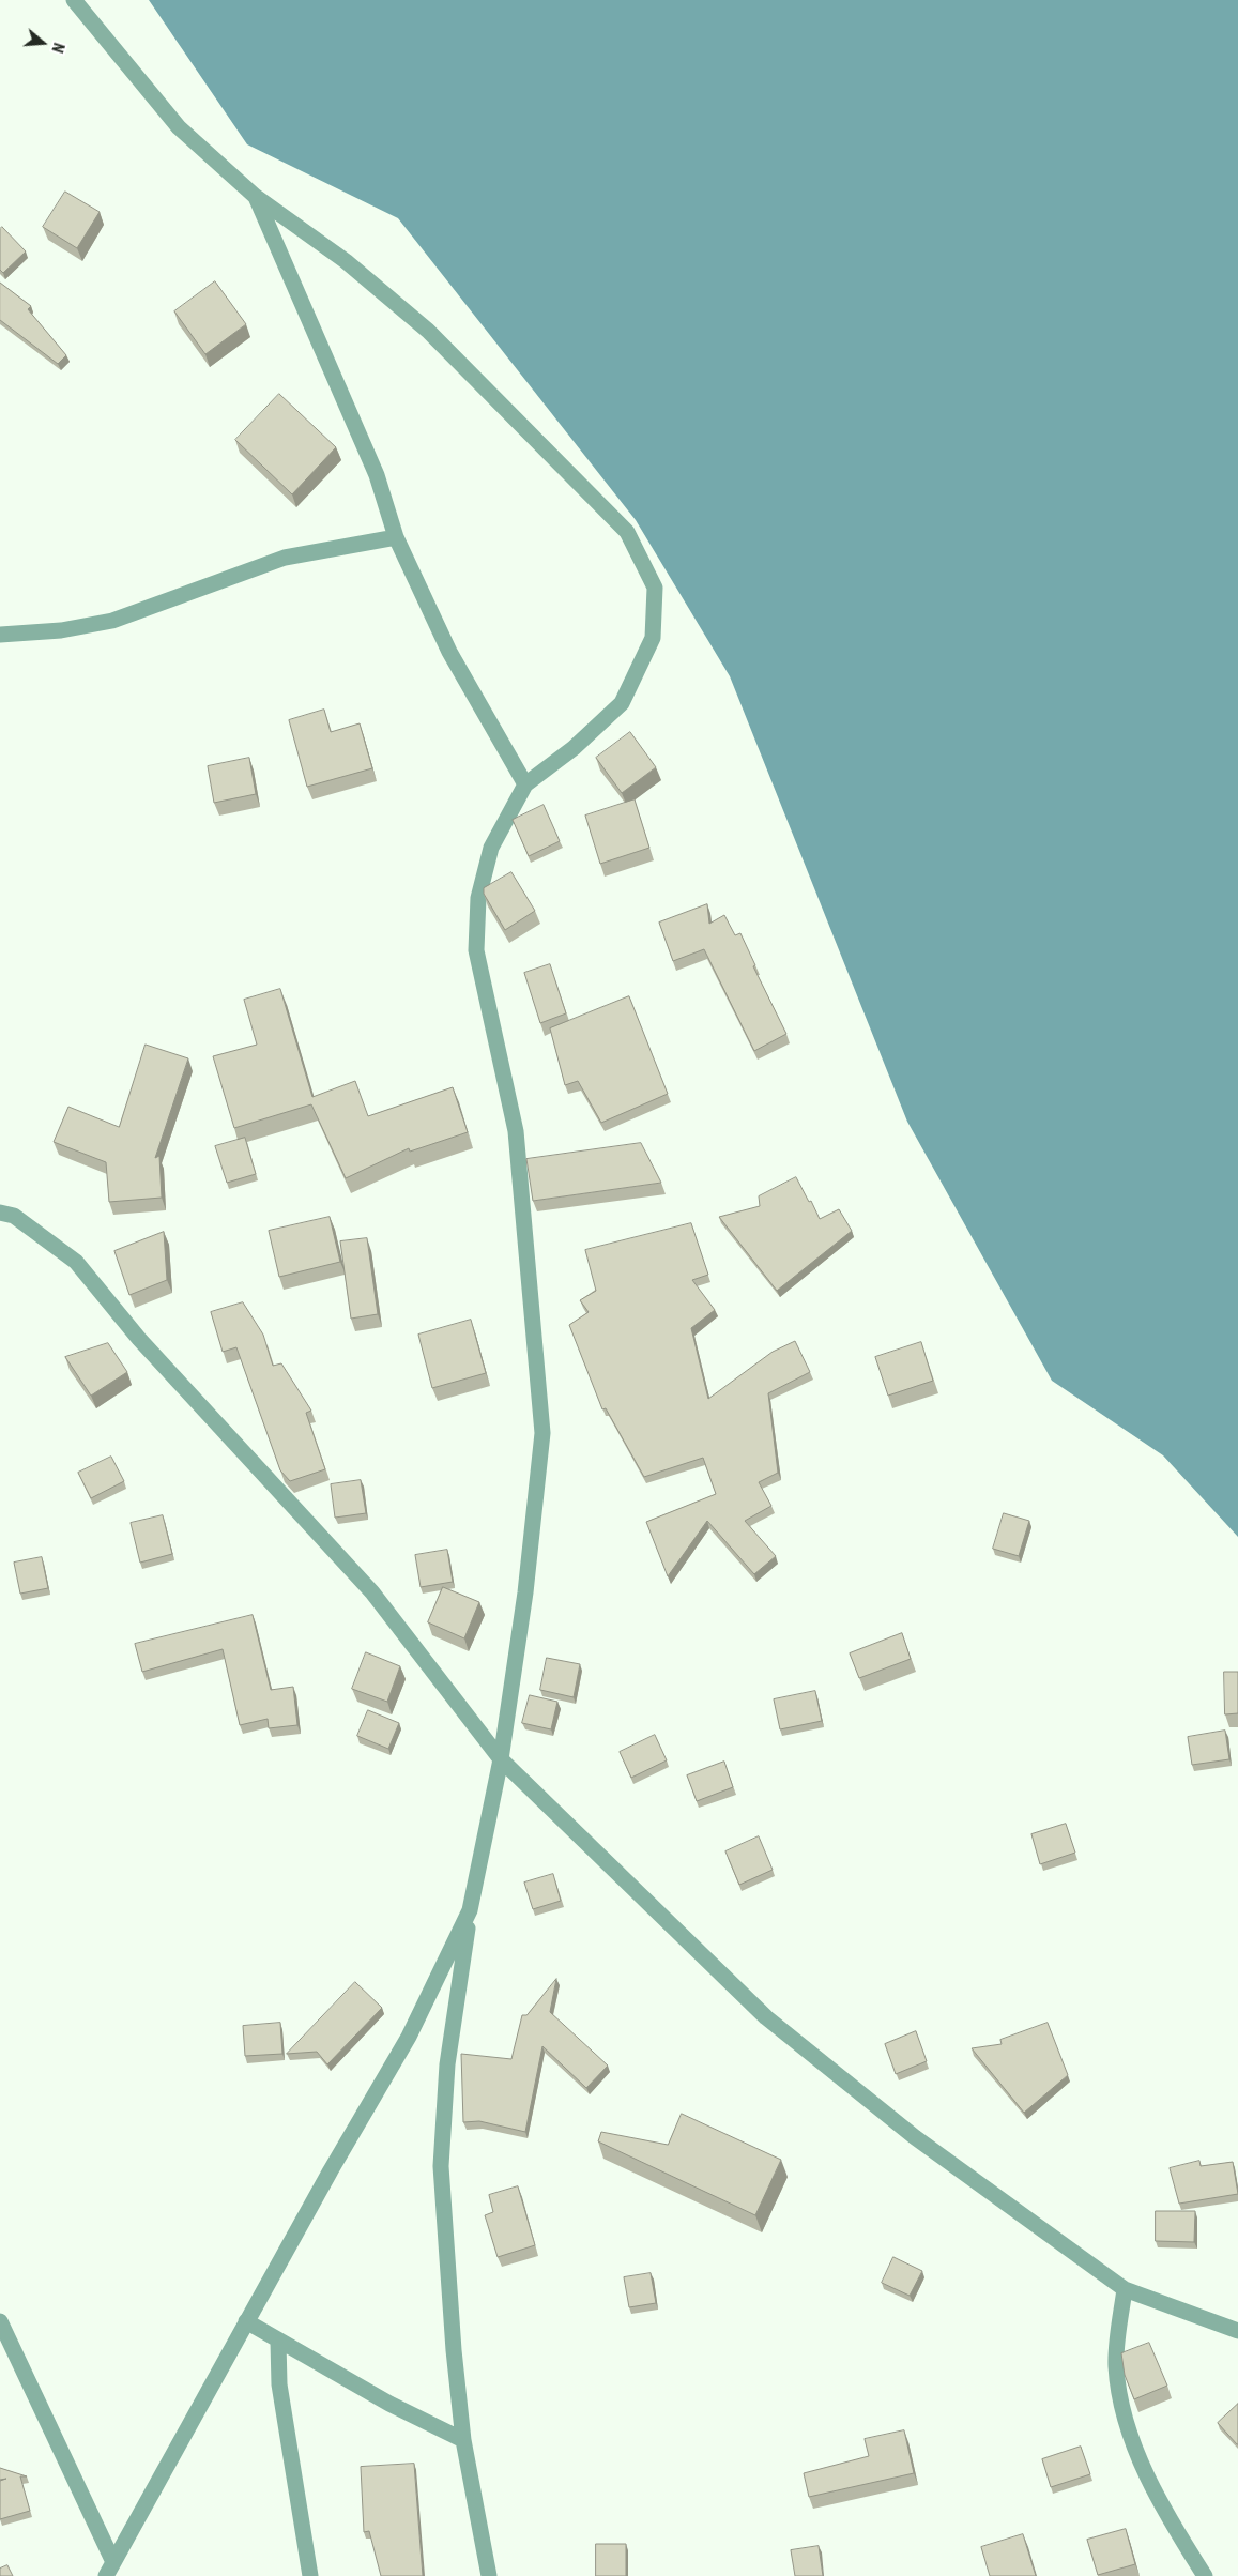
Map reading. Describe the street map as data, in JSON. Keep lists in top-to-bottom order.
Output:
{
  "north": "right"
}
